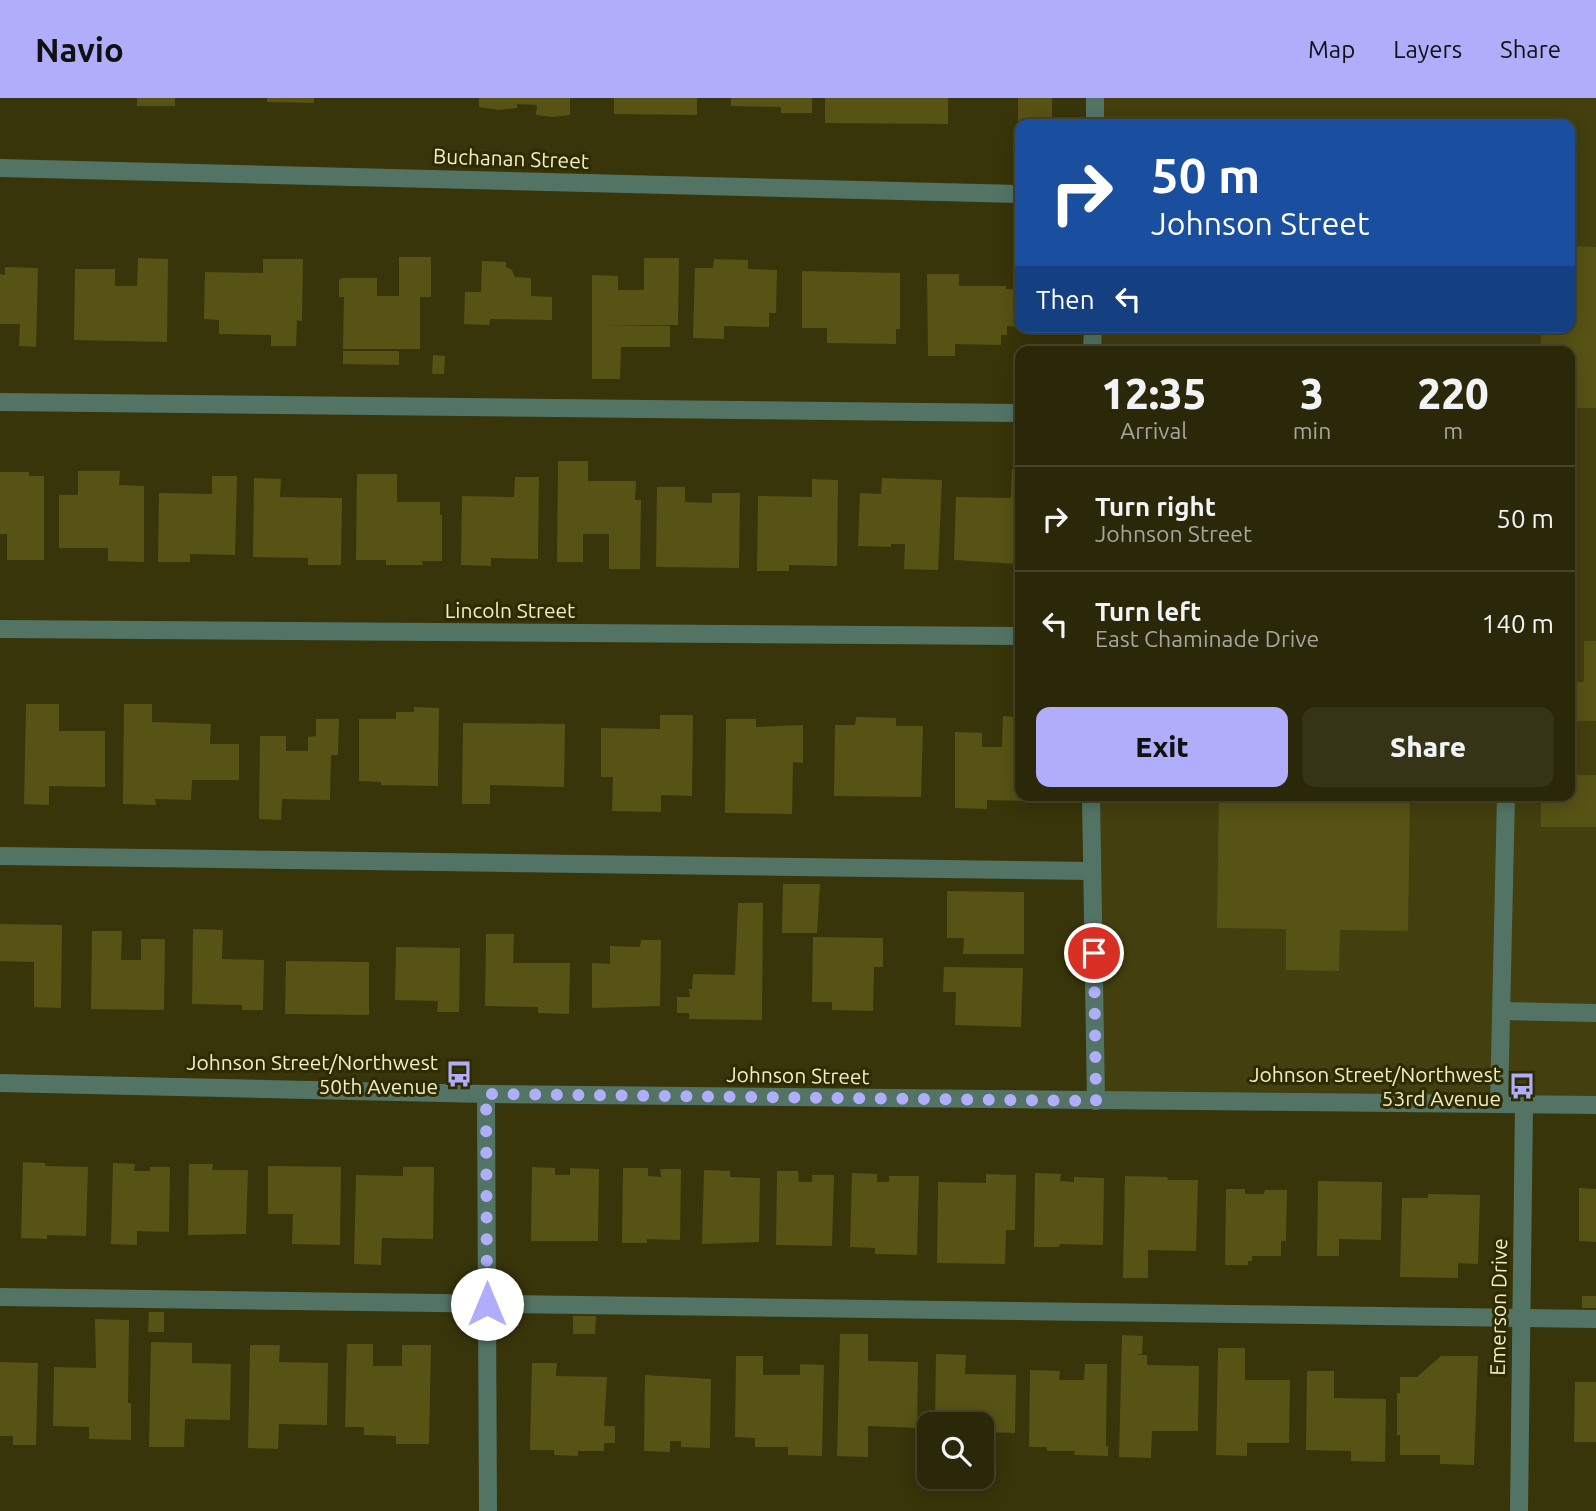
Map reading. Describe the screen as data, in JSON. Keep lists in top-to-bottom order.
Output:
{
  "streets": {
    "street": [
      "Buchanan Street",
      "Lincoln Street",
      "Johnson Street",
      "Emerson Drive"
    ]
  },
  "crossings": [
    ["Johnson Street", "Emerson Drive"]
  ],
  "places": {
    "bus stop": ["Johnson Street/Northwest 50th Avenue", "Johnson Street/Northwest 53rd Avenue"]
  },
  "page": {
    "header": "Navio",
    "nav": ["Map", "Layers", "Share"],
    "turn": ["50 m", "Johnson Street"],
    "then": "Then",
    "eta": [
      "12:35",
      "Arrival",
      "3",
      "min",
      "220",
      "m"
    ],
    "list": [
      {
        "name": "Turn right",
        "note": "Johnson Street",
        "value": "50 m"
      },
      {
        "name": "Turn left",
        "note": "East Chaminade Drive",
        "value": "140 m"
      }
    ],
    "buttons": ["Exit", "Share"]
  }
}
